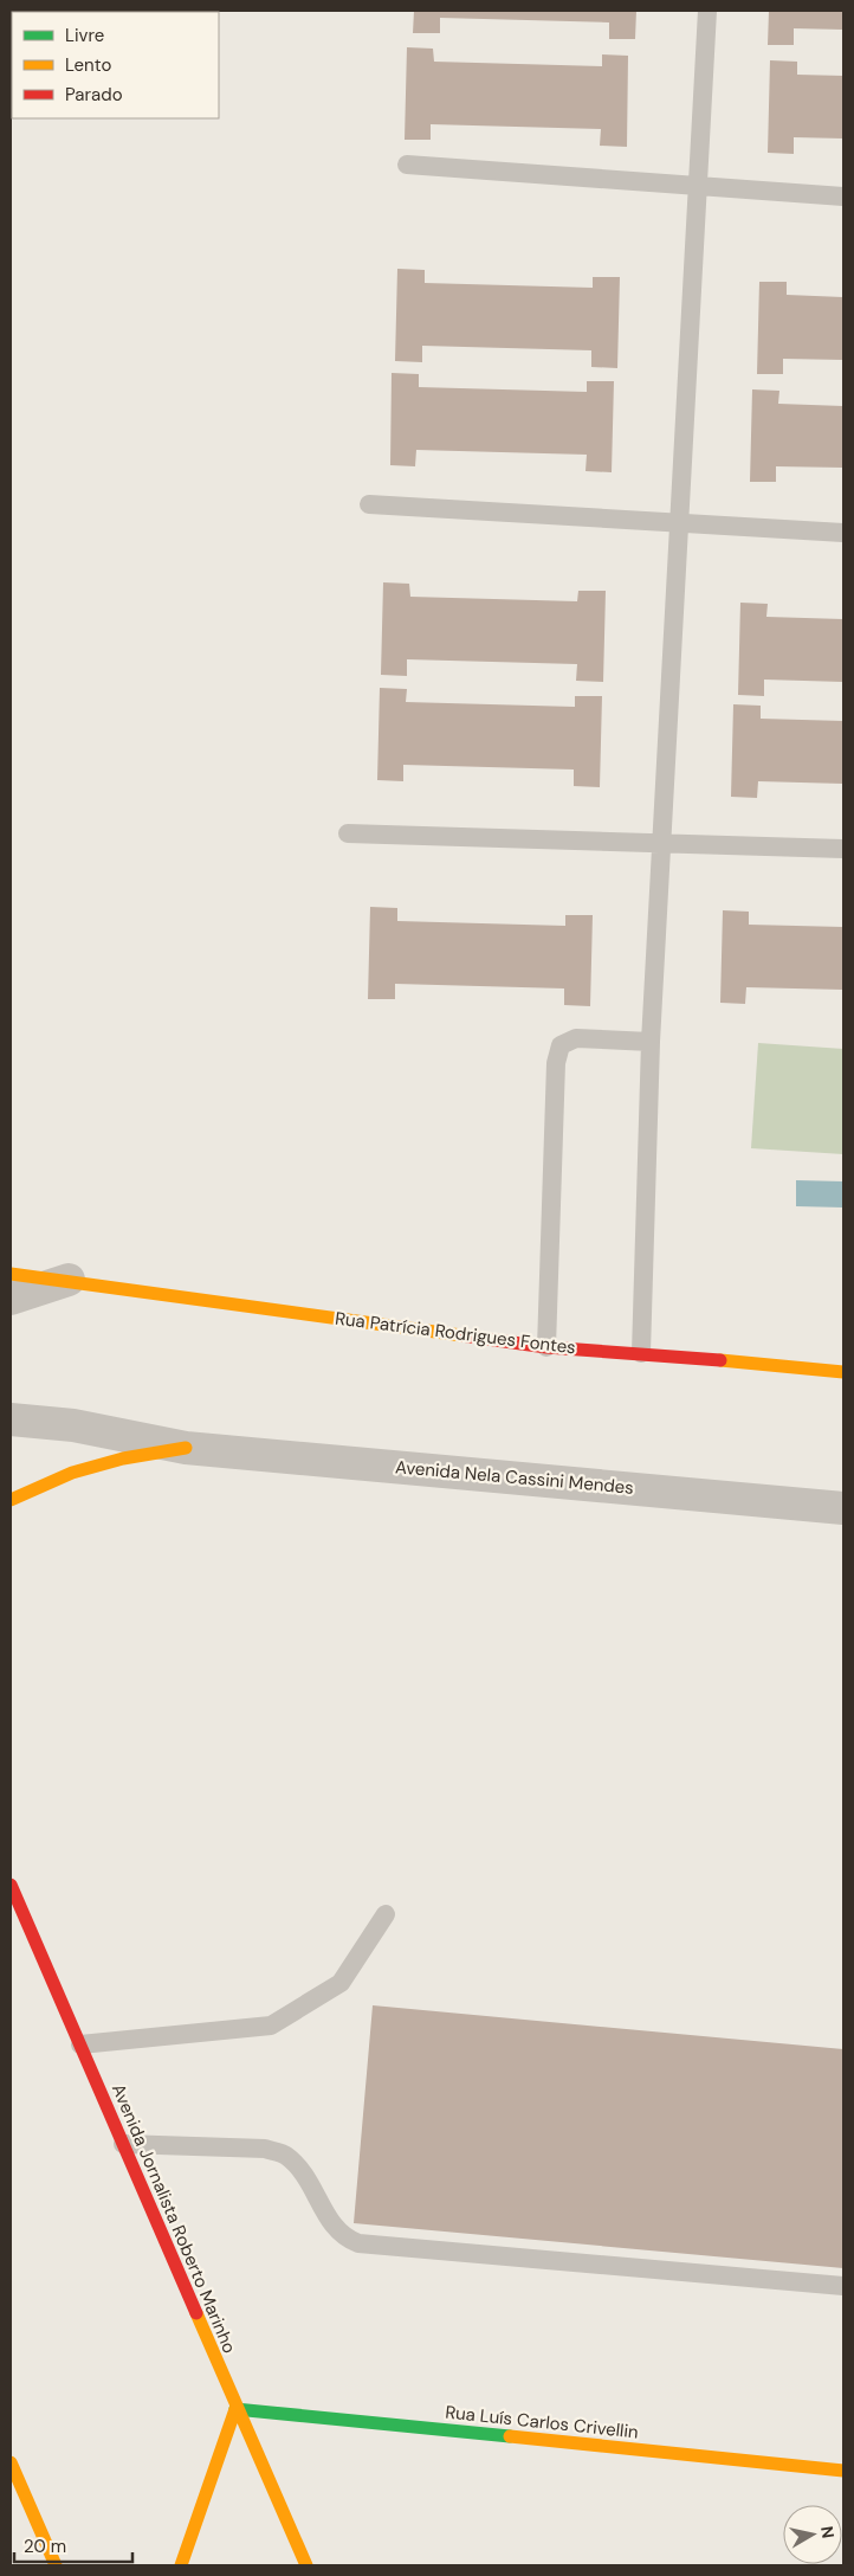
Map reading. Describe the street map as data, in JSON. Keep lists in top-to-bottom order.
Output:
{
  "streets": {
    "main road": [
      "Rua Patrícia Rodrigues Fontes",
      "Avenida Nela Cassini Mendes",
      "Avenida Jornalista Roberto Marinho",
      "Rua Luís Carlos Crivellin"
    ]
  },
  "crossings": [
    ["Avenida Jornalista Roberto Marinho", "Rua Luís Carlos Crivellin"]
  ],
  "legend": ["Livre", "Lento", "Parado"],
  "scale_bar": "20 m",
  "north": "right"
}
